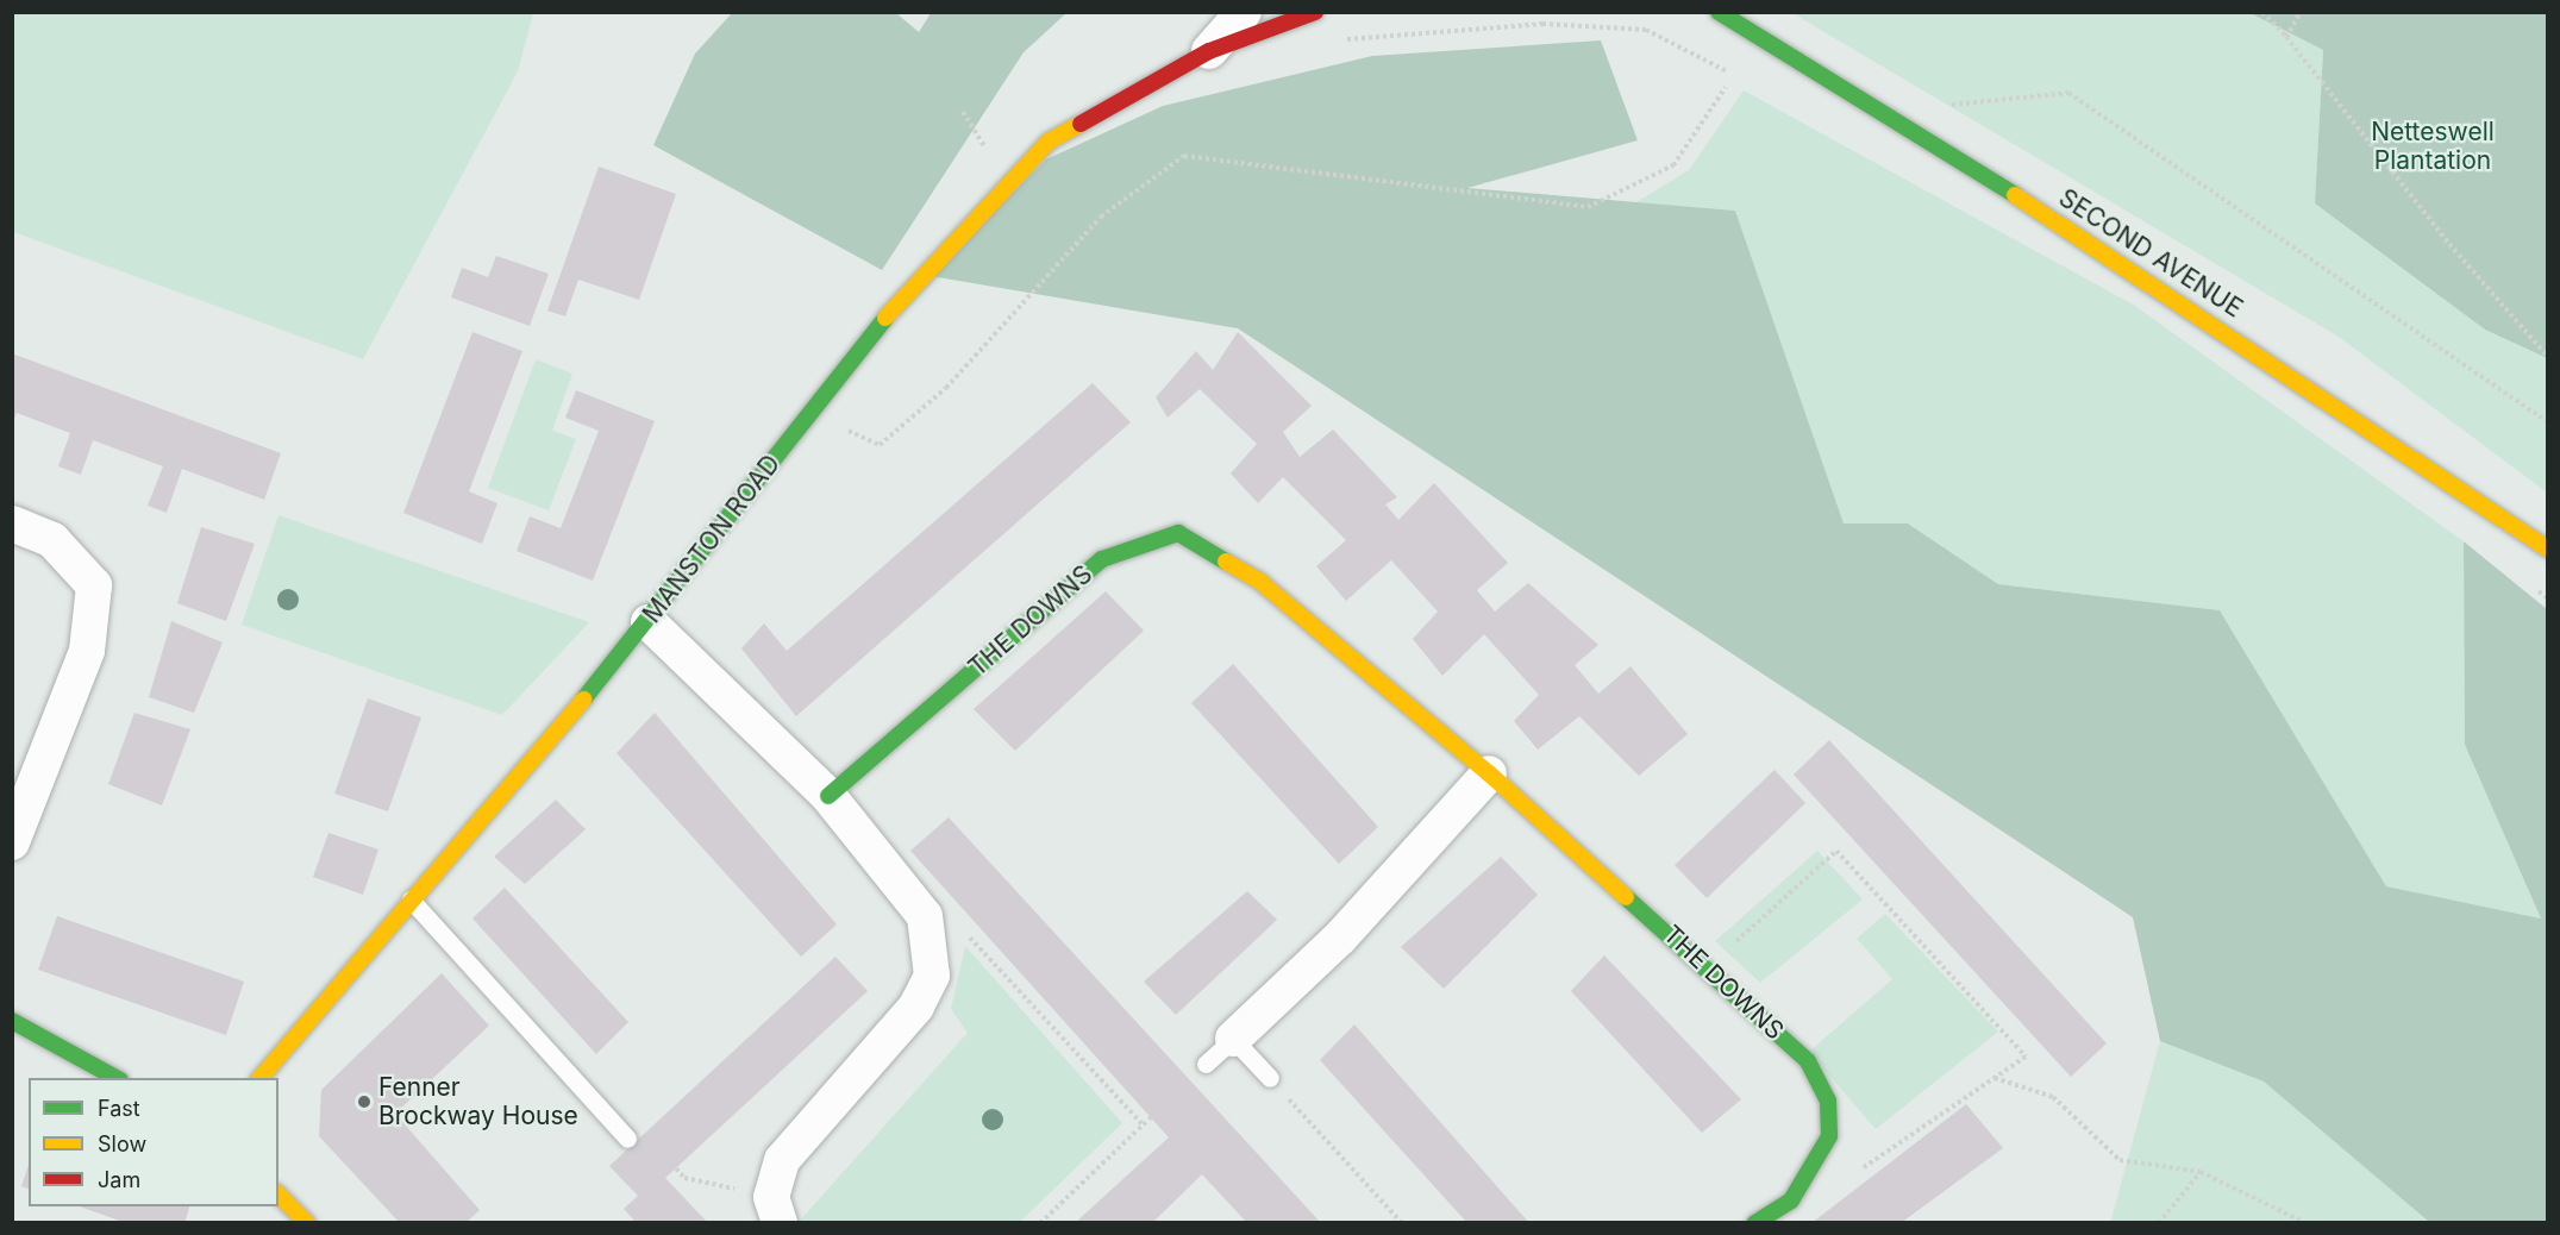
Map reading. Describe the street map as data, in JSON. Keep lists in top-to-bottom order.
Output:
{
  "streets": {
    "street": ["SECOND AVENUE", "MANSTON ROAD", "THE DOWNS"]
  },
  "parks": ["Netteswell Plantation"],
  "places": ["Fenner Brockway House"],
  "legend": ["Fast", "Slow", "Jam"]
}
